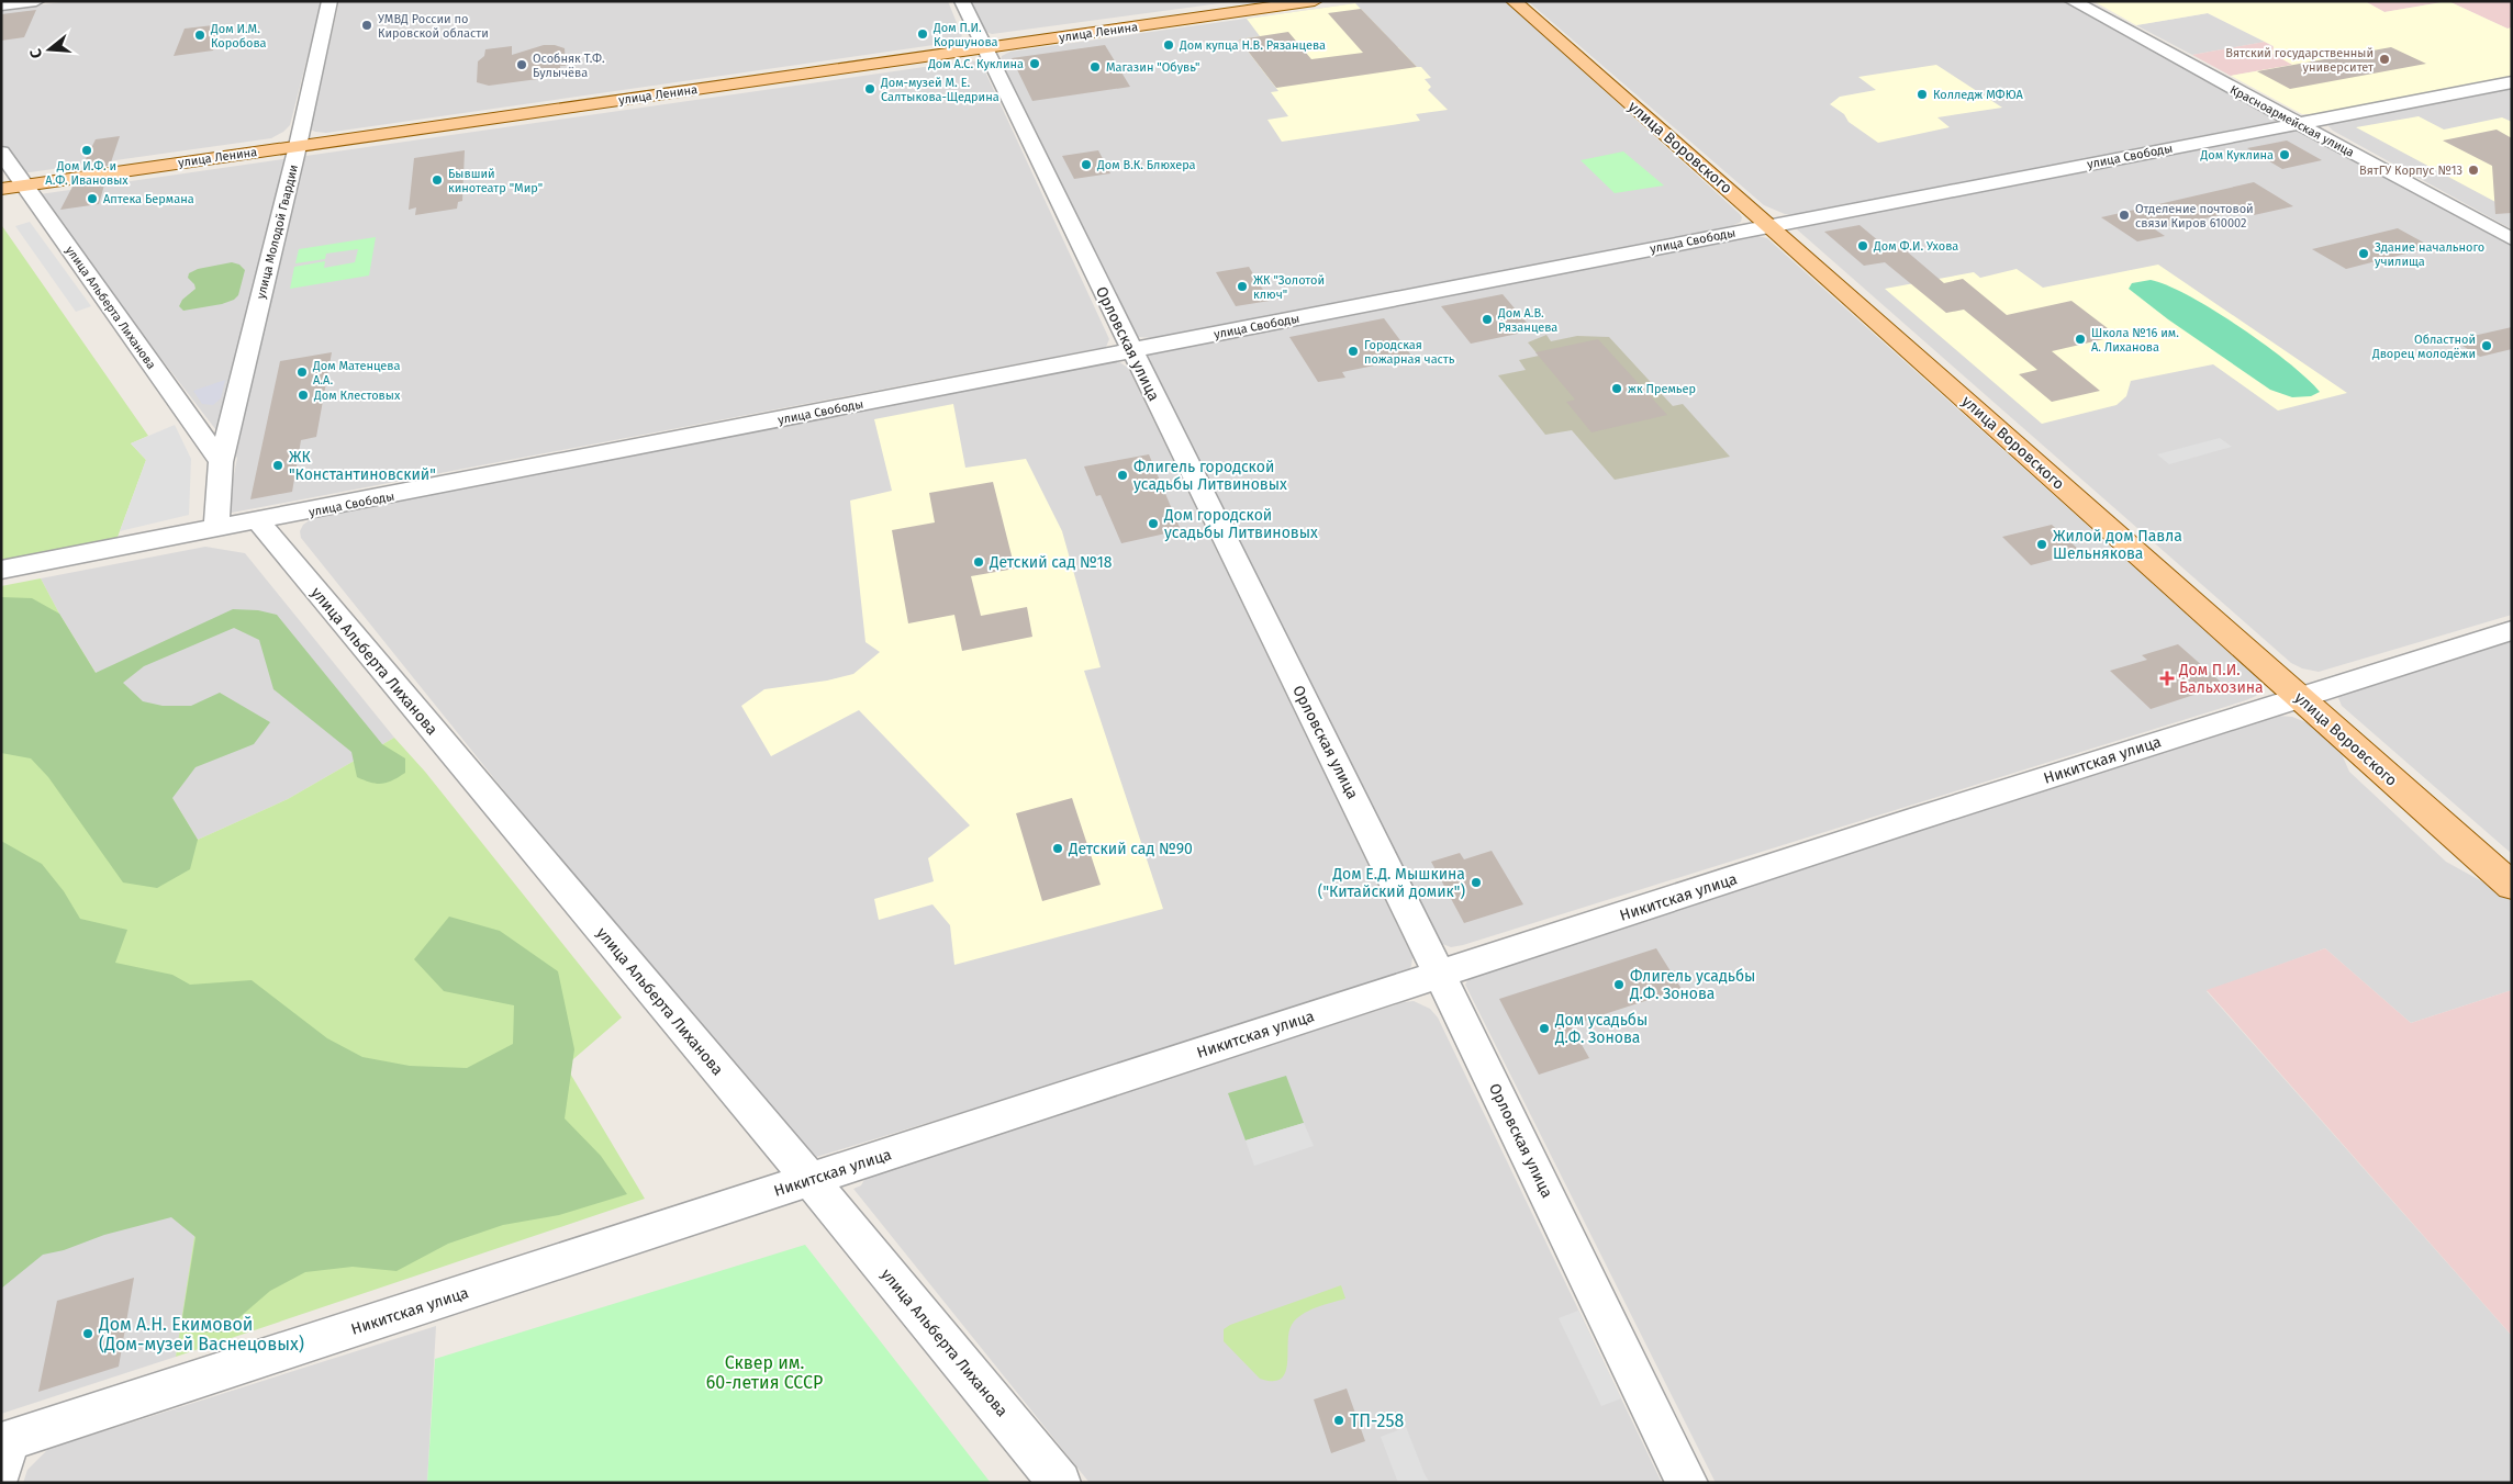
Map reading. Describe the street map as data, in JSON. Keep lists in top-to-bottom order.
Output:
{
  "streets": {
    "main road": ["улица Ленина", "улица Воровского"],
    "street": [
      "Красноармейская улица",
      "улица Свободы",
      "улица Молодой Гвардии",
      "улица Альберта Лиханова",
      "Орловская улица",
      "Никитская улица"
    ]
  },
  "crossings": [
    ["улица Ленина", "улица Молодой Гвардии"],
    ["улица Ленина", "улица Альберта Лиханова"],
    ["улица Ленина", "Орловская улица"],
    ["Красноармейская улица", "улица Свободы"],
    ["улица Воровского", "улица Свободы"],
    ["улица Воровского", "Никитская улица"],
    ["улица Свободы", "улица Альберта Лиханова"],
    ["улица Свободы", "Орловская улица"],
    ["улица Молодой Гвардии", "улица Альберта Лиханова"],
    ["улица Альберта Лиханова", "Никитская улица"],
    ["Орловская улица", "Никитская улица"]
  ],
  "parks": ["Сквер им. 60-летия СССР"],
  "places": {
    "other": [
      "УМВД России по Кировской области",
      "Дом П.И. Коршунова",
      "Дом И.М. Коробова",
      "Дом купца Н.В. Рязанцева",
      "Вятский государственный университет",
      "Дом А.С. Куклина",
      "Особняк Т.Ф. Булычёва",
      "Магазин \"Обувь\"",
      "Дом-музей М. Е. Салтыкова-Щедрина",
      "Колледж МФЮА",
      "Дом И.Ф. и А.Ф. Ивановых",
      "Дом Куклина",
      "Дом В.К. Блюхера",
      "ВятГУ Корпус №13",
      "Бывший кинотеатр \"Мир\"",
      "Аптека Бермана",
      "Отделение почтовой связи Киров 610002",
      "Дом Ф.И. Ухова",
      "Здание начального училища",
      "ЖК \"Золотой ключ\"",
      "Дом А.В. Рязанцева",
      "Школа №16 им. А. Лиханова",
      "Областной Дворец молодёжи",
      "Городская пожарная часть",
      "Дом Матенцева А.А.",
      "жк Премьер",
      "Дом Клестовых",
      "ЖК \"Константиновский\"",
      "Флигель городской усадьбы Литвиновых",
      "Дом городской усадьбы Литвиновых",
      "Жилой дом Павла Шельнякова",
      "Детский сад №18",
      "Детский сад №90",
      "Дом Е.Д. Мышкина (\"Китайский домик\")",
      "Флигель усадьбы Д.Ф. Зонова",
      "Дом усадьбы Д.Ф. Зонова",
      "Дом А.Н. Екимовой (Дом-музей Васнецовых)",
      "ТП-258"
    ],
    "health": ["Дом П.И. Бальхозина"]
  },
  "north": "left"
}
